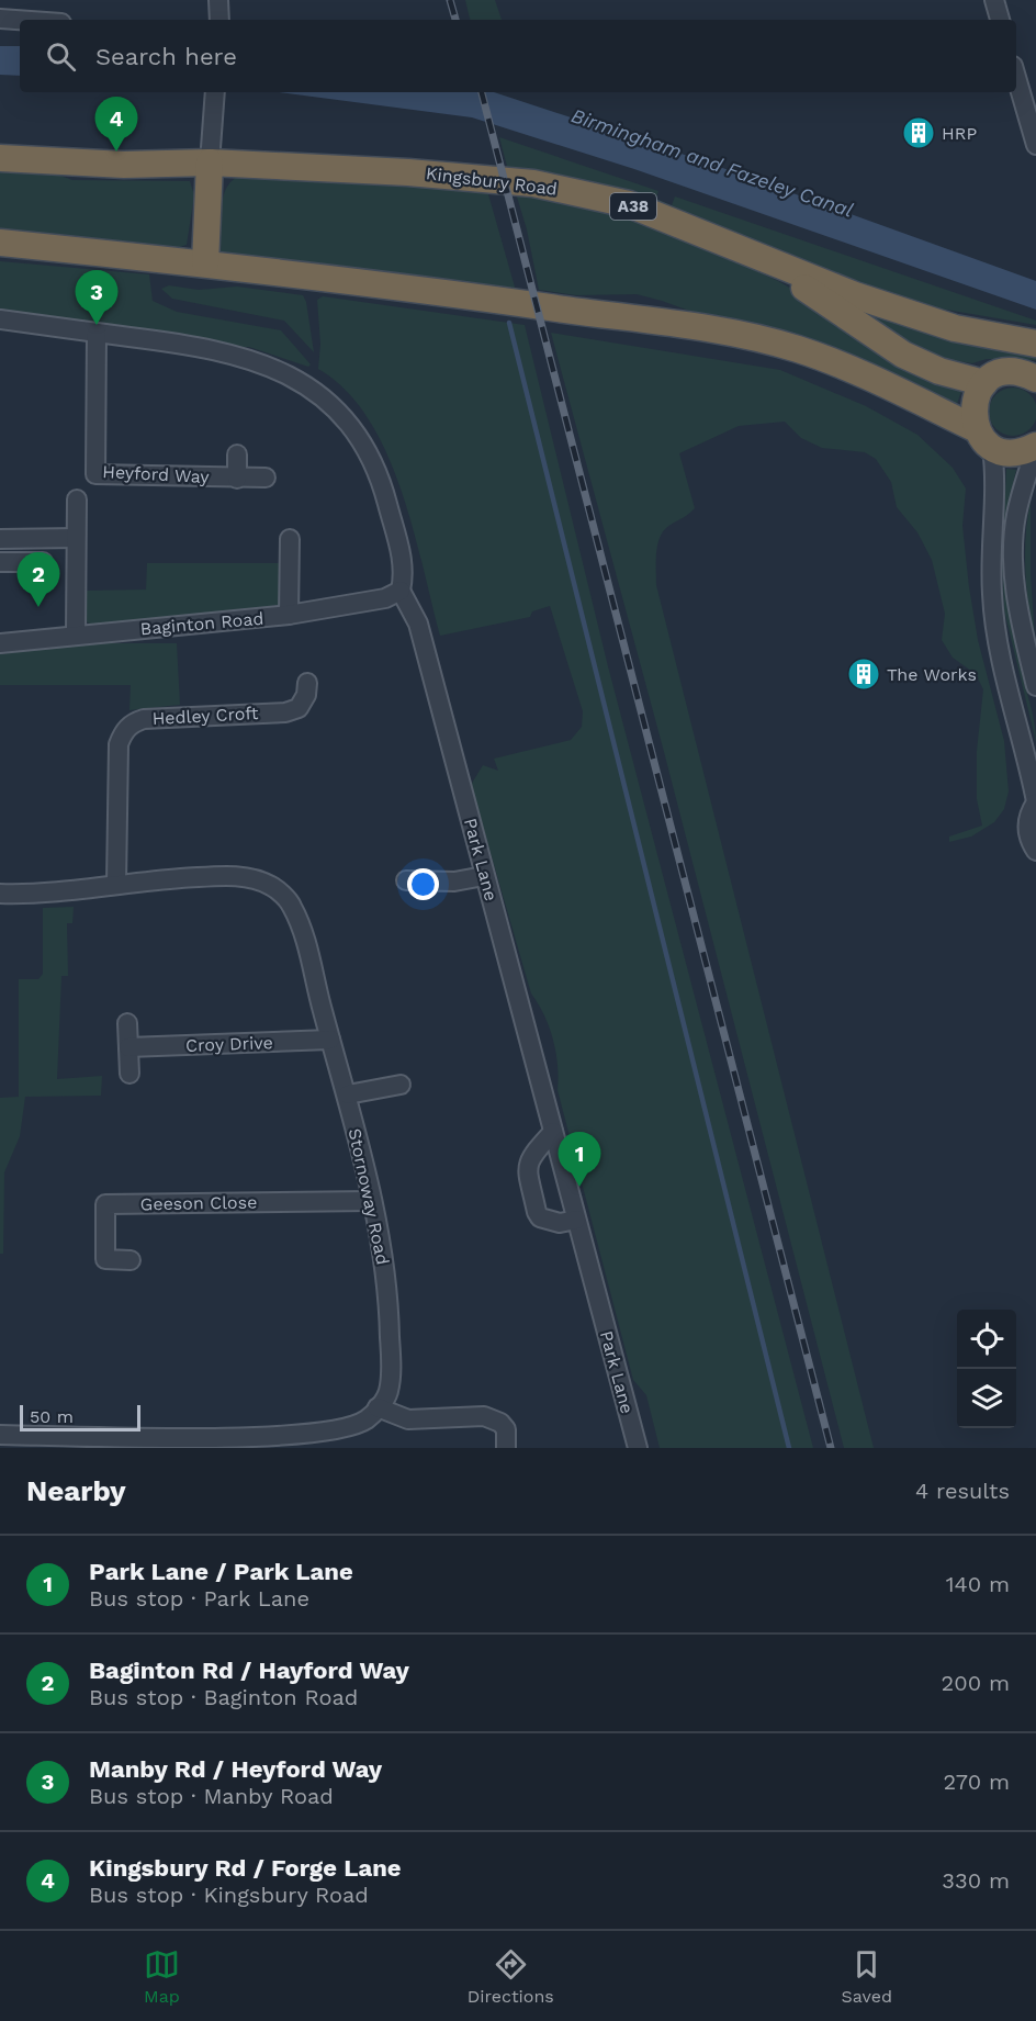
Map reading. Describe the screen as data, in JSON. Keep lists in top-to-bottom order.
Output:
{
  "streets": {
    "highway": ["Kingsbury Road", "A38"],
    "street": [
      "Heyford Way",
      "Baginton Road",
      "Hedley Croft",
      "Park Lane",
      "Croy Drive",
      "Stornoway Road",
      "Geeson Close"
    ]
  },
  "crossings": [
    ["Kingsbury Road", "A38"],
    ["Baginton Road", "Park Lane"],
    ["Hedley Croft", "Stornoway Road"],
    ["Croy Drive", "Stornoway Road"],
    ["Stornoway Road", "Geeson Close"]
  ],
  "water": ["Birmingham and Fazeley Canal"],
  "places": {
    "building": ["HRP", "The Works"]
  },
  "scale_bar": "50 m",
  "page": {
    "search": "Search here",
    "pins": [
      "4",
      "3",
      "2",
      "1"
    ],
    "scale": "50 m",
    "heading": ["Nearby", "4 results"],
    "list": [
      {
        "mark": "1",
        "name": "Park Lane / Park Lane",
        "note": "Bus stop · Park Lane",
        "value": "140 m"
      },
      {
        "mark": "2",
        "name": "Baginton Rd / Hayford Way",
        "note": "Bus stop · Baginton Road",
        "value": "200 m"
      },
      {
        "mark": "3",
        "name": "Manby Rd / Heyford Way",
        "note": "Bus stop · Manby Road",
        "value": "270 m"
      },
      {
        "mark": "4",
        "name": "Kingsbury Rd / Forge Lane",
        "note": "Bus stop · Kingsbury Road",
        "value": "330 m"
      }
    ],
    "nav": ["Map", "Directions", "Saved"]
  }
}
